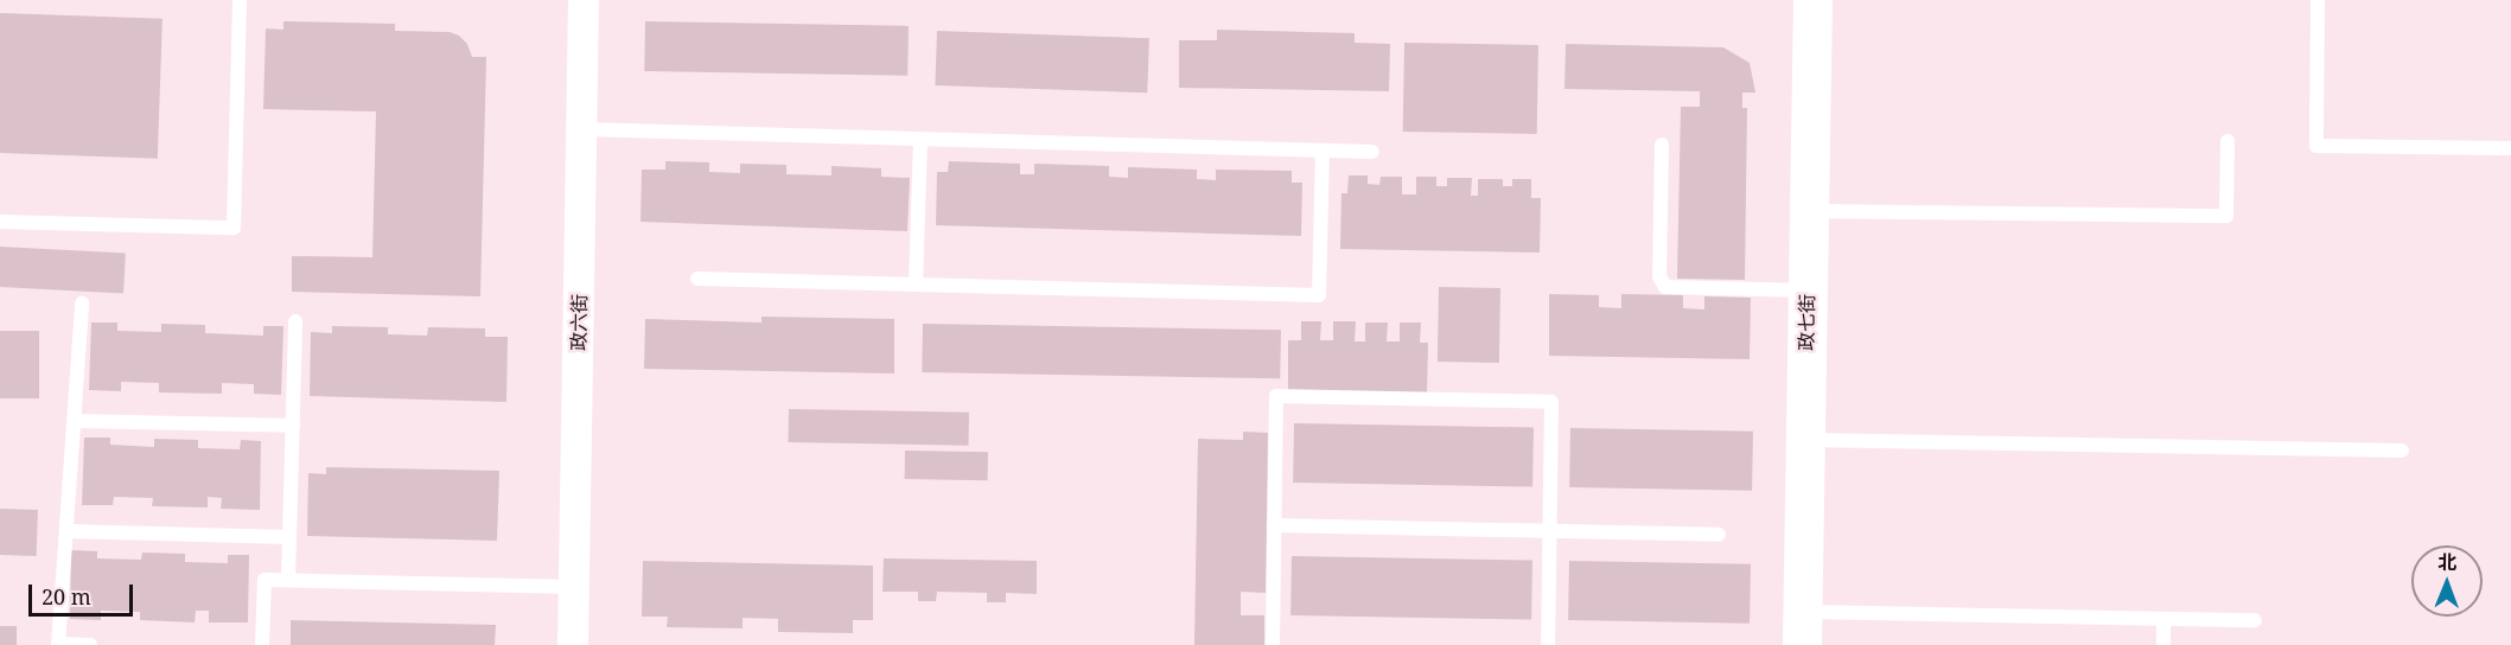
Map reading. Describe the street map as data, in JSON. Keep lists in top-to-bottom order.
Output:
{
  "streets": {
    "street": ["政六街", "政七街"]
  },
  "scale_bar": "20 m",
  "north": "top"
}
